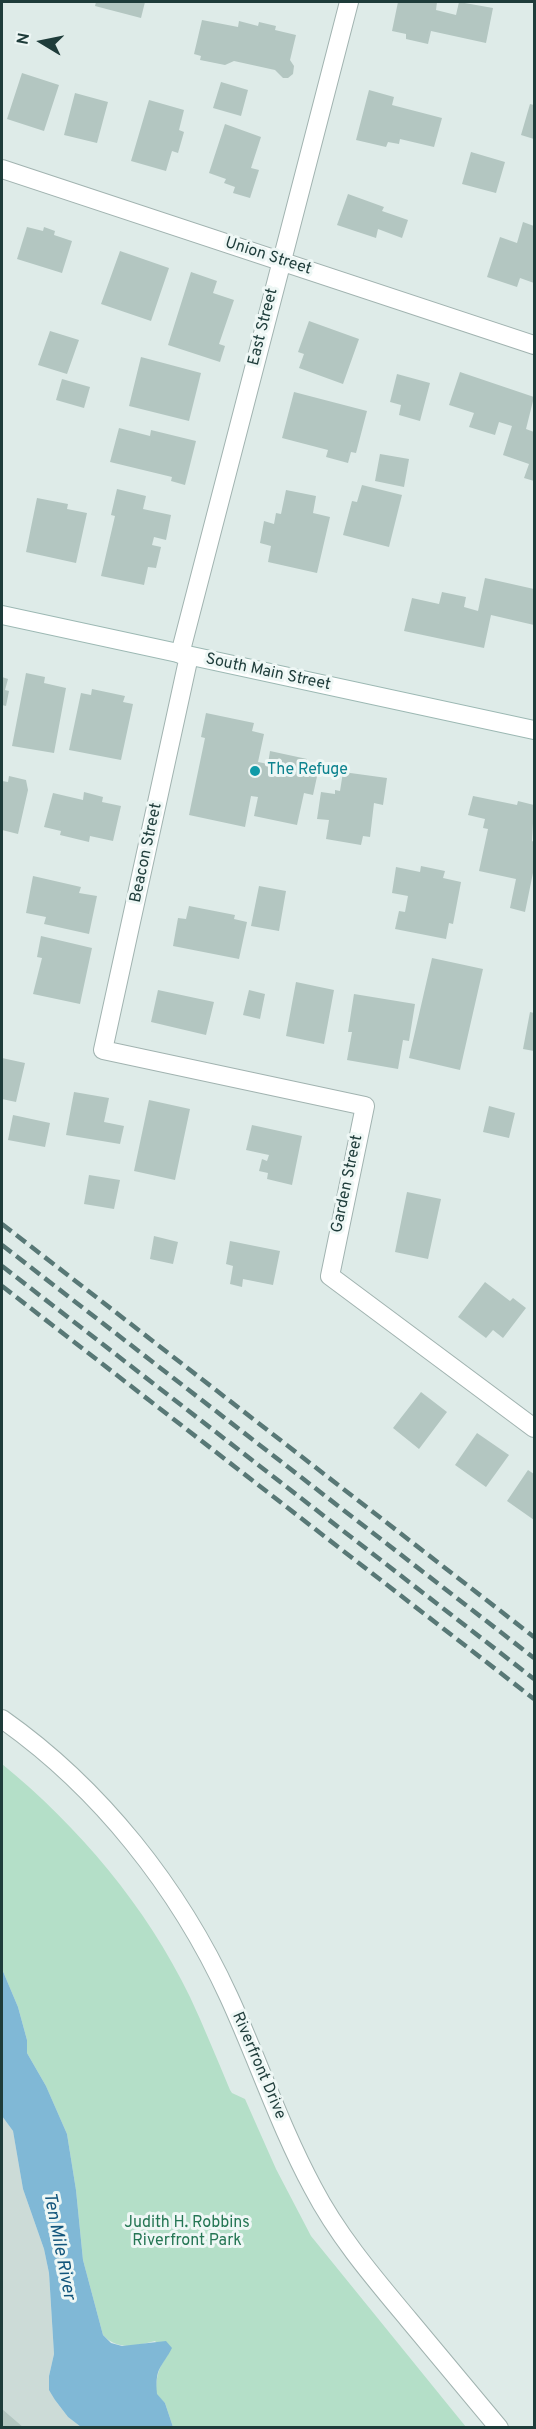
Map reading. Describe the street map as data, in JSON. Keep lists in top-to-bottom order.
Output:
{
  "streets": {
    "street": [
      "Union Street",
      "East Street",
      "South Main Street",
      "Beacon Street",
      "Garden Street",
      "Riverfront Drive"
    ]
  },
  "crossings": [
    ["Union Street", "East Street"],
    ["East Street", "South Main Street"],
    ["East Street", "Beacon Street"],
    ["South Main Street", "Beacon Street"],
    ["Beacon Street", "Garden Street"]
  ],
  "water": ["Ten Mile River"],
  "parks": ["Judith H. Robbins Riverfront Park"],
  "places": ["The Refuge"],
  "north": "left"
}
